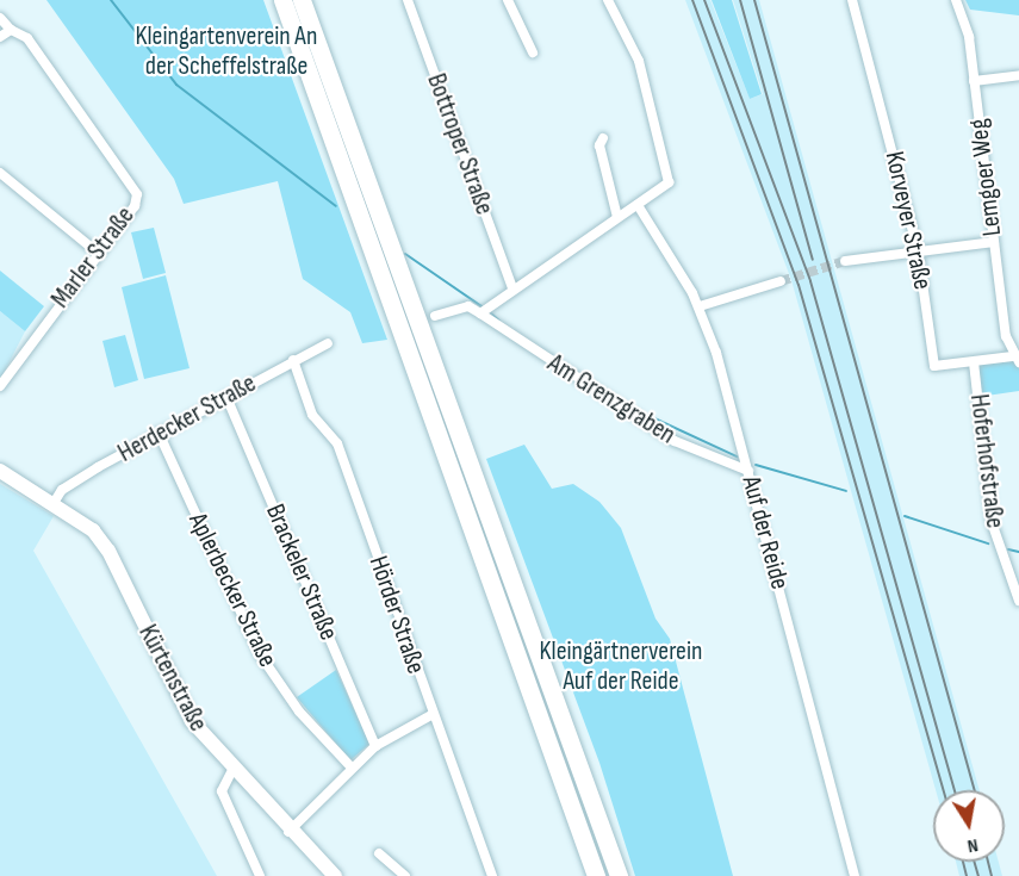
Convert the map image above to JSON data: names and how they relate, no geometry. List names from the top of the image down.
{
  "streets": {
    "main road": ["Kürtenstraße"],
    "street": [
      "Bottroper Straße",
      "Lemgoer Weg",
      "Korveyer Straße",
      "Marler Straße",
      "Am Grenzgraben",
      "Herdecker Straße",
      "Hoferhofstraße",
      "Auf der Reide",
      "Brackeler Straße",
      "Aplerbecker Straße",
      "Hörder Straße"
    ]
  },
  "crossings": [
    ["Lemgoer Weg", "Korveyer Straße"],
    ["Korveyer Straße", "Hoferhofstraße"],
    ["Am Grenzgraben", "Auf der Reide"],
    ["Herdecker Straße", "Brackeler Straße"],
    ["Herdecker Straße", "Aplerbecker Straße"],
    ["Herdecker Straße", "Hörder Straße"],
    ["Herdecker Straße", "Kürtenstraße"]
  ],
  "parks": ["Kleingartenverein An der Scheffelstraße", "Kleingärtnerverein Auf der Reide"],
  "north": "bottom"
}
